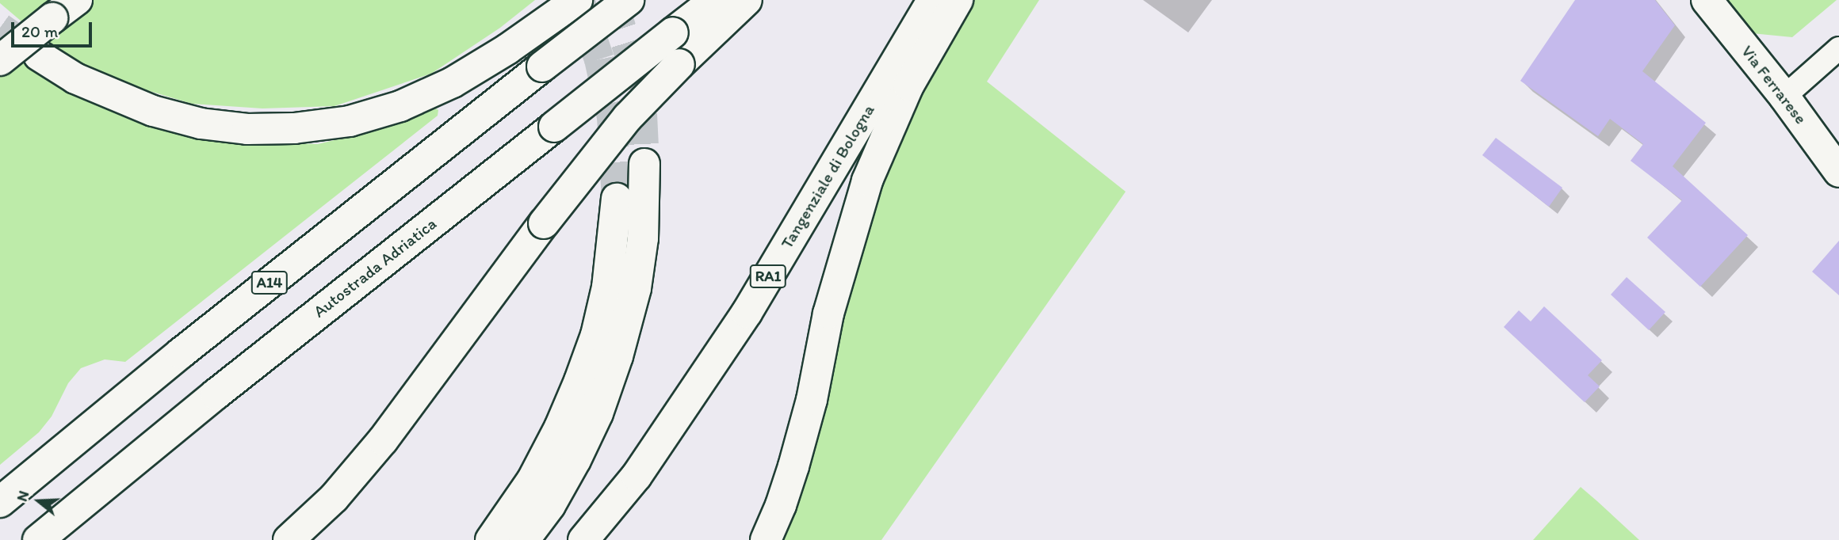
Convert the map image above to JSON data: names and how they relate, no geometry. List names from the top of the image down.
{
  "streets": {
    "main road": [
      "Via Ferrarese",
      "Tangenziale di Bologna",
      "Autostrada Adriatica",
      "RA1",
      "A14"
    ]
  },
  "scale_bar": "20 m",
  "north": "left"
}
